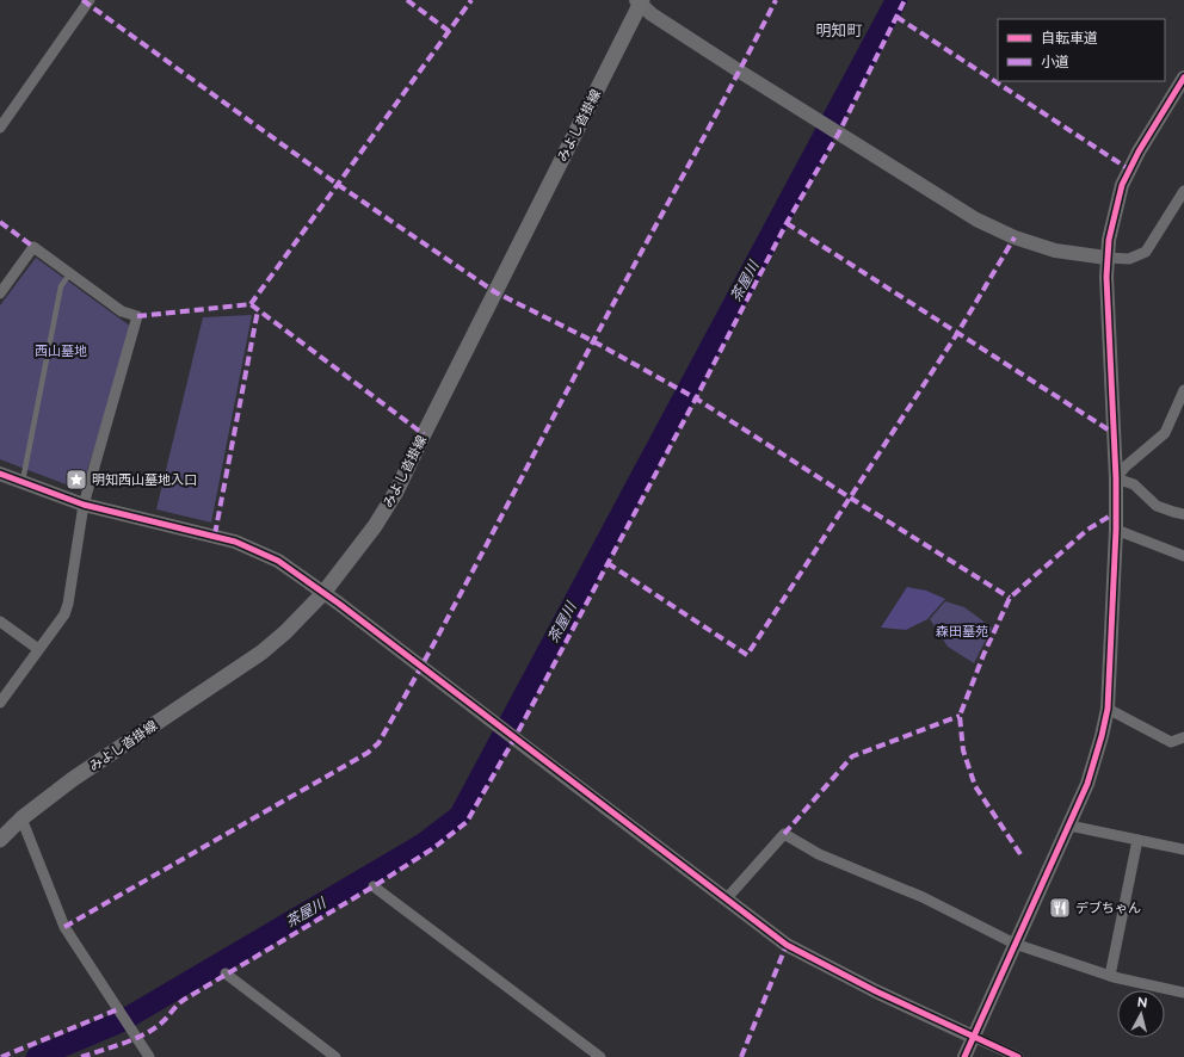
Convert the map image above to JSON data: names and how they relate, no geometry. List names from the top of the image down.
{
  "streets": {
    "main road": ["みよし沓掛線"]
  },
  "districts": ["明知町"],
  "water": ["茶屋川"],
  "parks": ["西山墓地", "森田墓苑"],
  "places": {
    "place": ["明知西山墓地入口"],
    "restaurant": ["デブちゃん"]
  },
  "legend": ["自転車道", "小道"],
  "north": "top"
}
